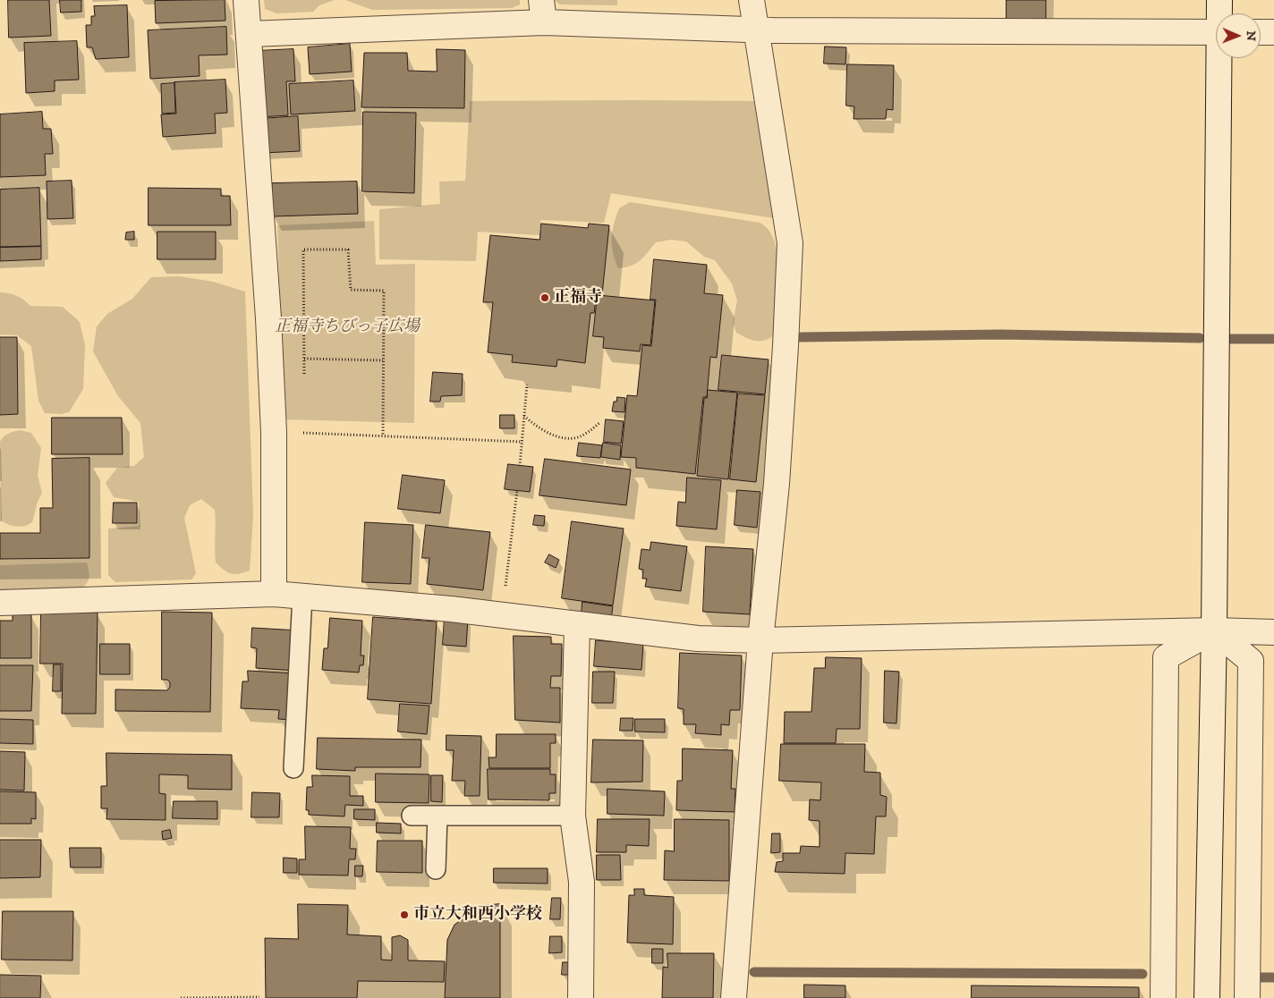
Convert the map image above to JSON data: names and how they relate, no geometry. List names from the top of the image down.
{
  "parks": ["正福寺ちびっ子広場"],
  "places": ["正福寺", "市立大和西小学校"],
  "north": "right"
}
